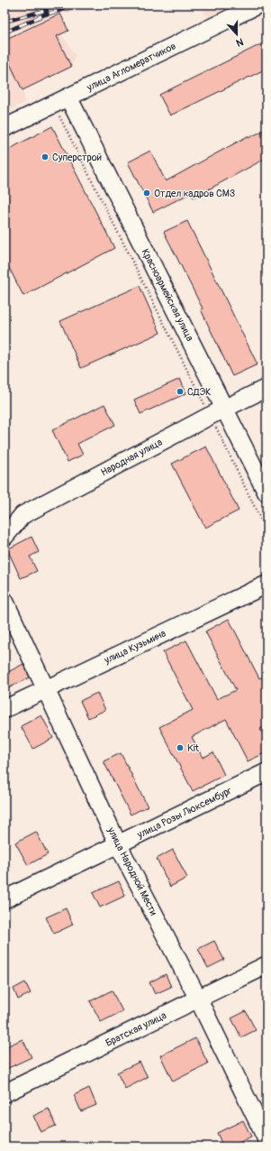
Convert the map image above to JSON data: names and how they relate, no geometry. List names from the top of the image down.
{
  "streets": {
    "street": [
      "улица Агломератчиков",
      "Красноармейская улица",
      "Народная улица",
      "улица Кузьмина",
      "улица Розы Люксембург",
      "улица Народной Мести",
      "Братская улица"
    ]
  },
  "crossings": [
    ["улица Агломератчиков", "Красноармейская улица"],
    ["Красноармейская улица", "Народная улица"],
    ["улица Кузьмина", "улица Народной Мести"],
    ["улица Розы Люксембург", "улица Народной Мести"],
    ["улица Народной Мести", "Братская улица"]
  ],
  "places": [
    "Суперстрой",
    "Отдел кадров СМЗ",
    "СДЭК",
    "Kit"
  ],
  "north": "bottom"
}
